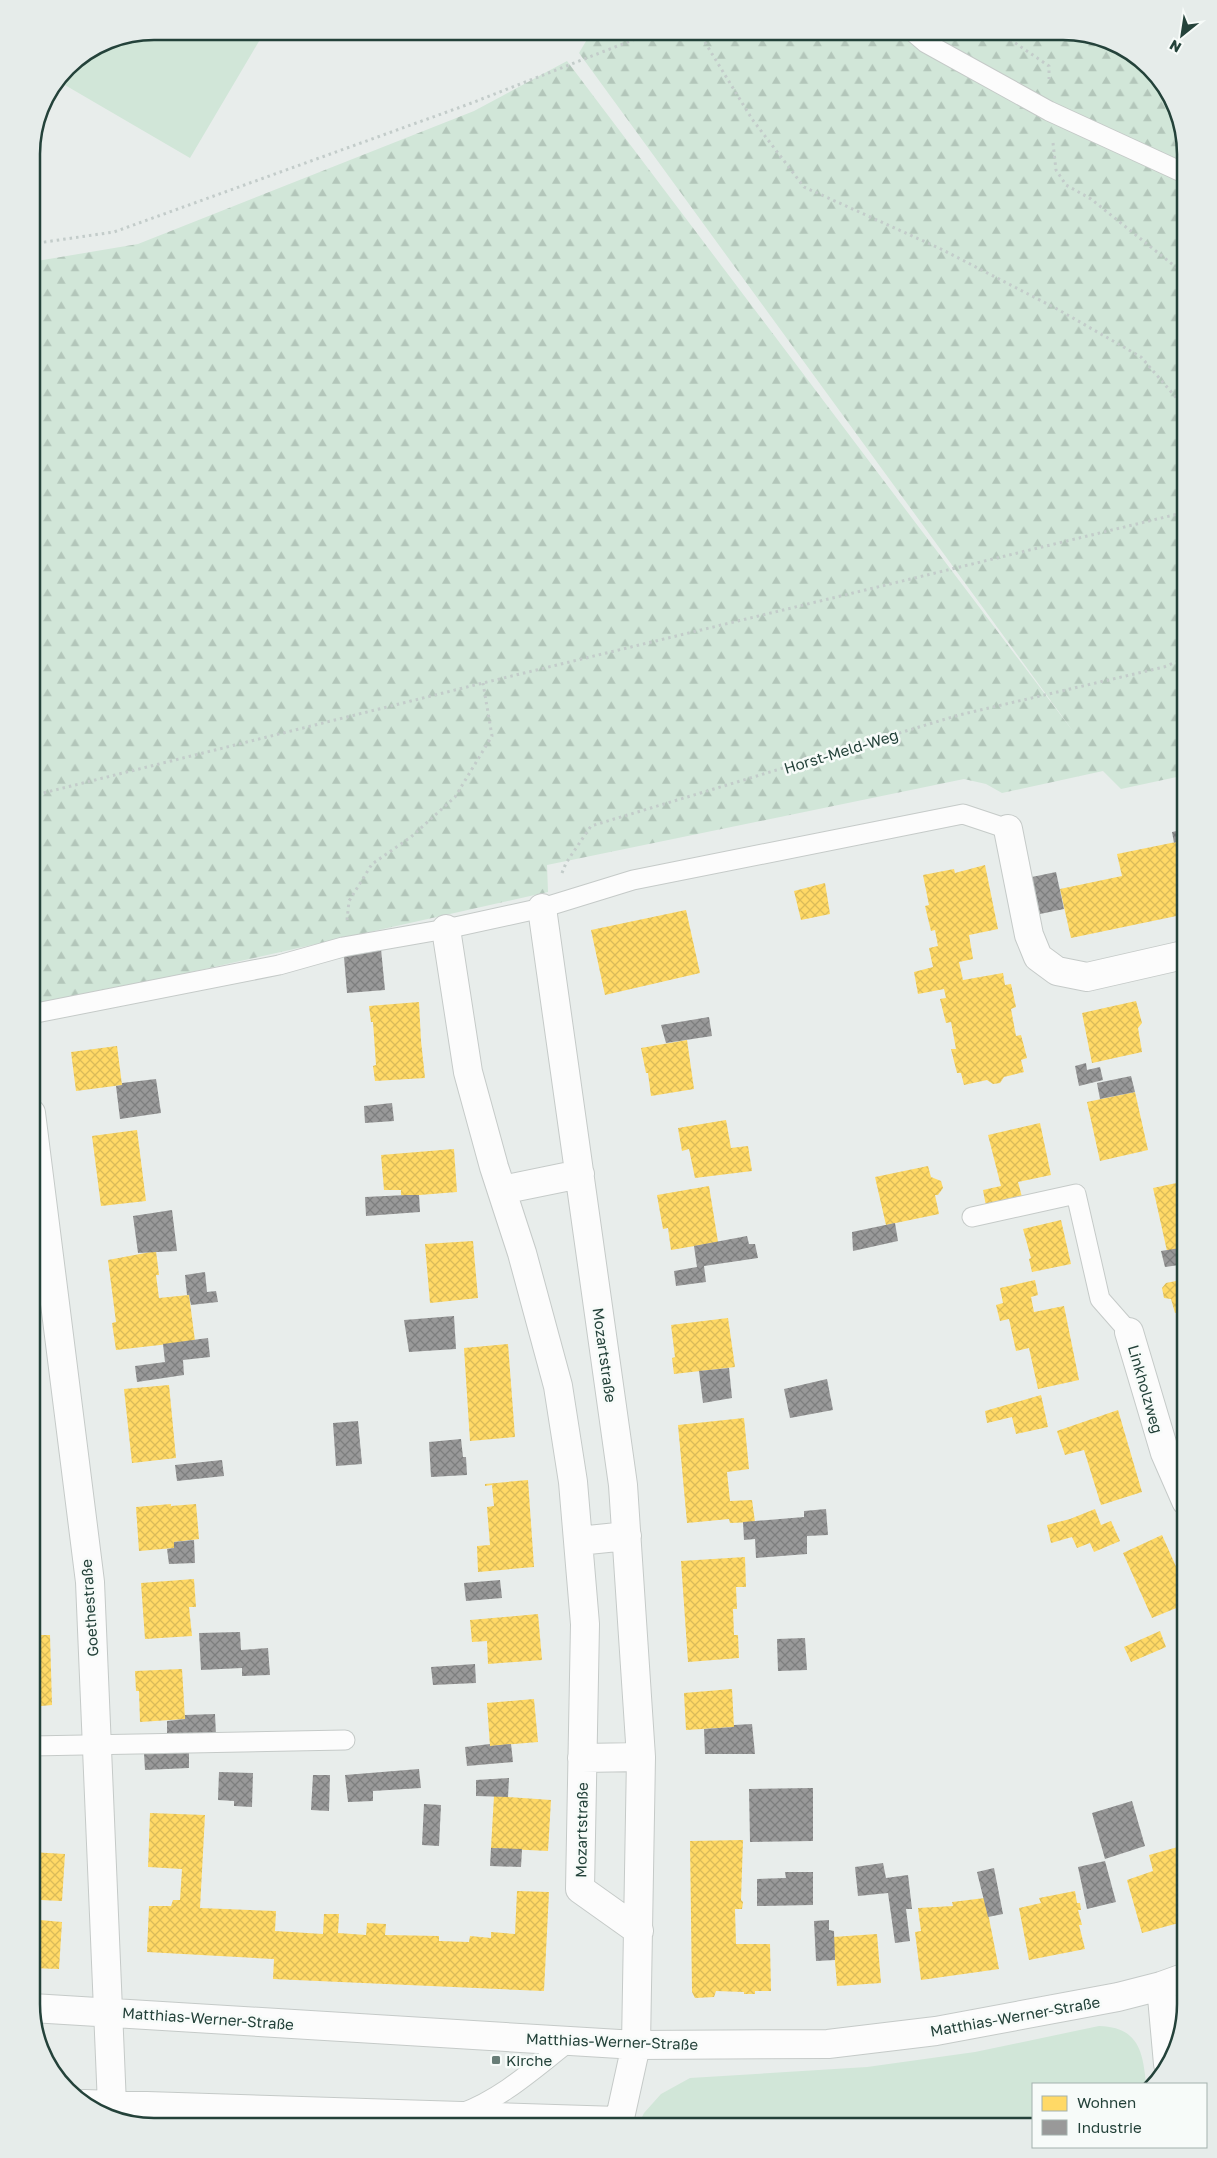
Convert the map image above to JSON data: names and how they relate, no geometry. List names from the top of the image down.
{
  "streets": {
    "street": [
      "Mozartstraße",
      "Linkholzweg",
      "Goethestraße",
      "Matthias-Werner-Straße"
    ],
    "path": ["Horst-Meld-Weg"]
  },
  "crossings": [
    ["Horst-Meld-Weg", "Mozartstraße"],
    ["Mozartstraße", "Matthias-Werner-Straße"],
    ["Goethestraße", "Matthias-Werner-Straße"]
  ],
  "places": {
    "transit": ["Kirche"]
  },
  "legend": ["Wohnen", "Industrie"],
  "north": "bottom left"
}
